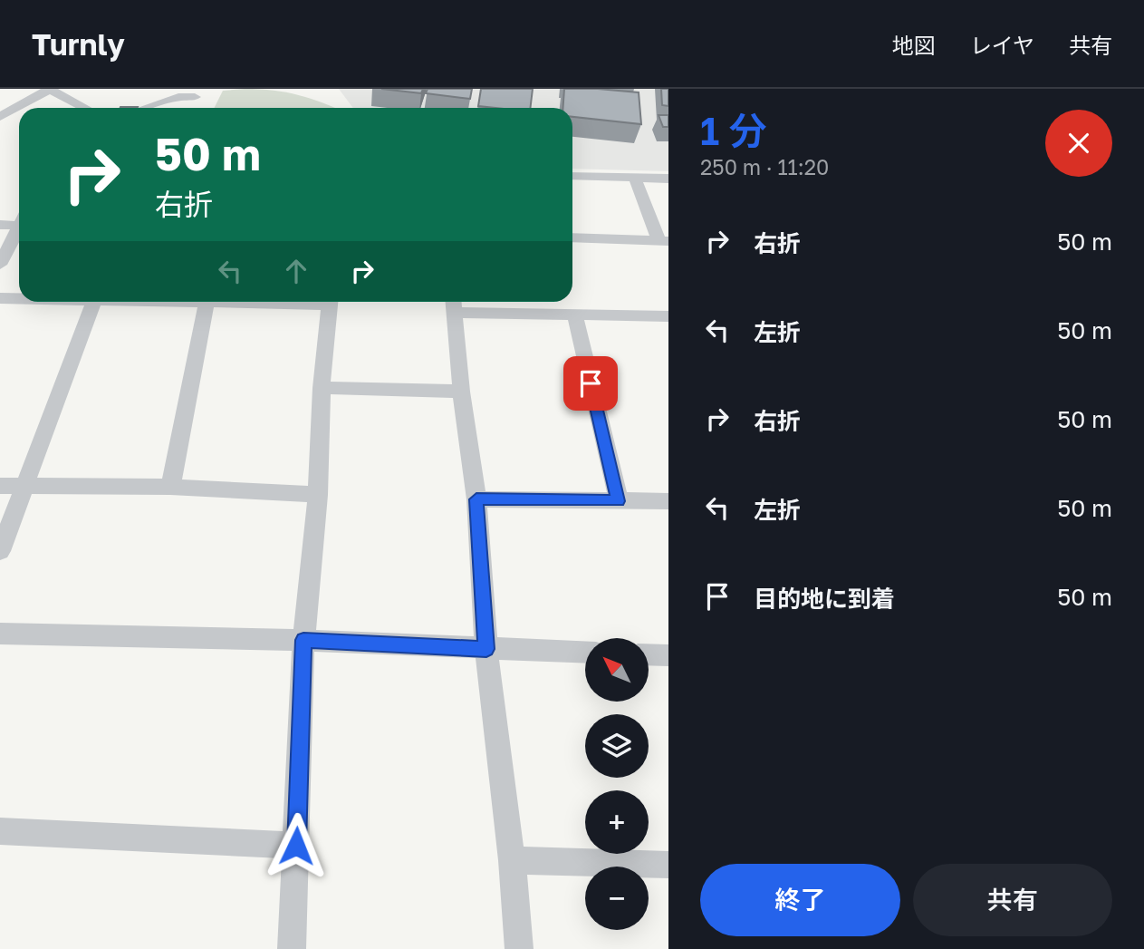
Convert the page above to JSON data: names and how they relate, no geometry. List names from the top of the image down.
{
  "north": "top left",
  "page": {
    "header": "Turnly",
    "nav": ["地図", "レイヤ", "共有"],
    "heading": ["1 分", "250 m · 11:20"],
    "turn": ["50 m", "右折"],
    "list": [
      {
        "name": "右折",
        "value": "50 m"
      },
      {
        "name": "左折",
        "value": "50 m"
      },
      {
        "name": "右折",
        "value": "50 m"
      },
      {
        "name": "左折",
        "value": "50 m"
      },
      {
        "name": "目的地に到着",
        "value": "50 m"
      }
    ],
    "map_buttons": ["+", "−"],
    "buttons": ["終了", "共有"]
  }
}
